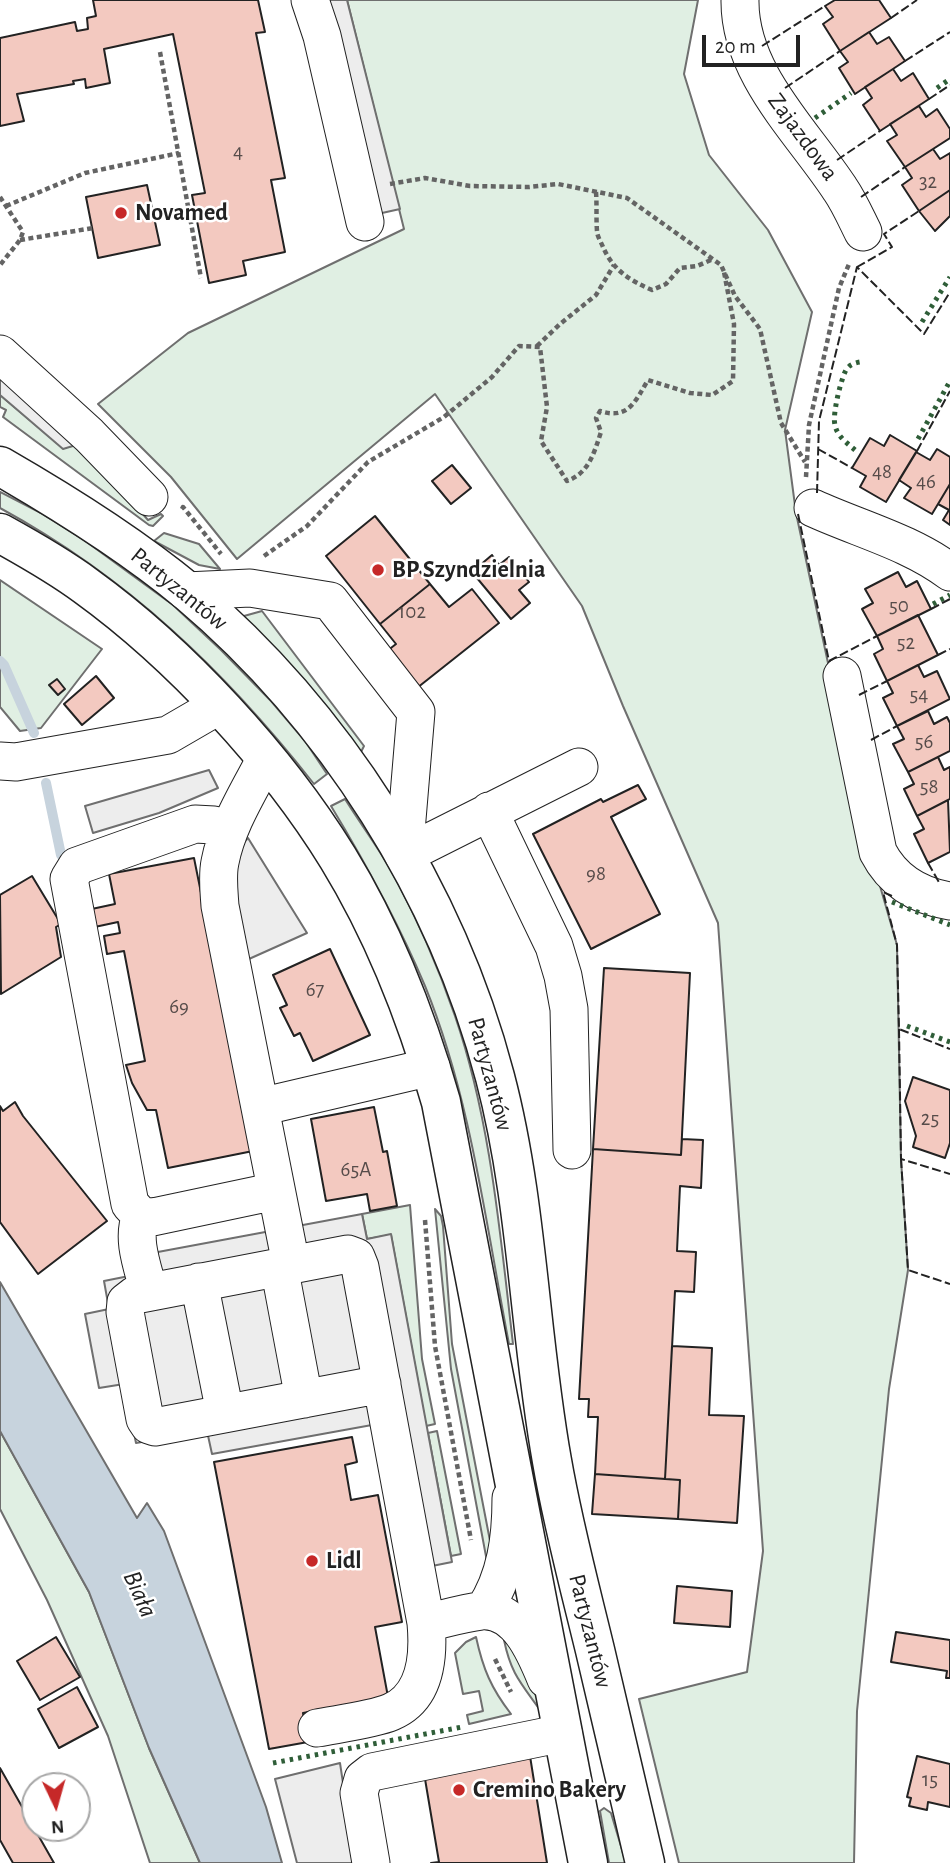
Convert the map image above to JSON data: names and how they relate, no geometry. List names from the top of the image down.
{
  "streets": {
    "main road": ["Partyzantów"],
    "street": ["Zajazdowa"]
  },
  "water": ["Biała"],
  "places": [
    "Novamed",
    "BP Szyndzielnia",
    "Lidl",
    "Cremino Bakery"
  ],
  "house_numbers": [
    "4",
    "32",
    "48",
    "46",
    "50",
    "102",
    "52",
    "54",
    "56",
    "58",
    "98",
    "67",
    "69",
    "25",
    "65A",
    "15"
  ],
  "scale_bar": "20 m",
  "north": "bottom"
}
